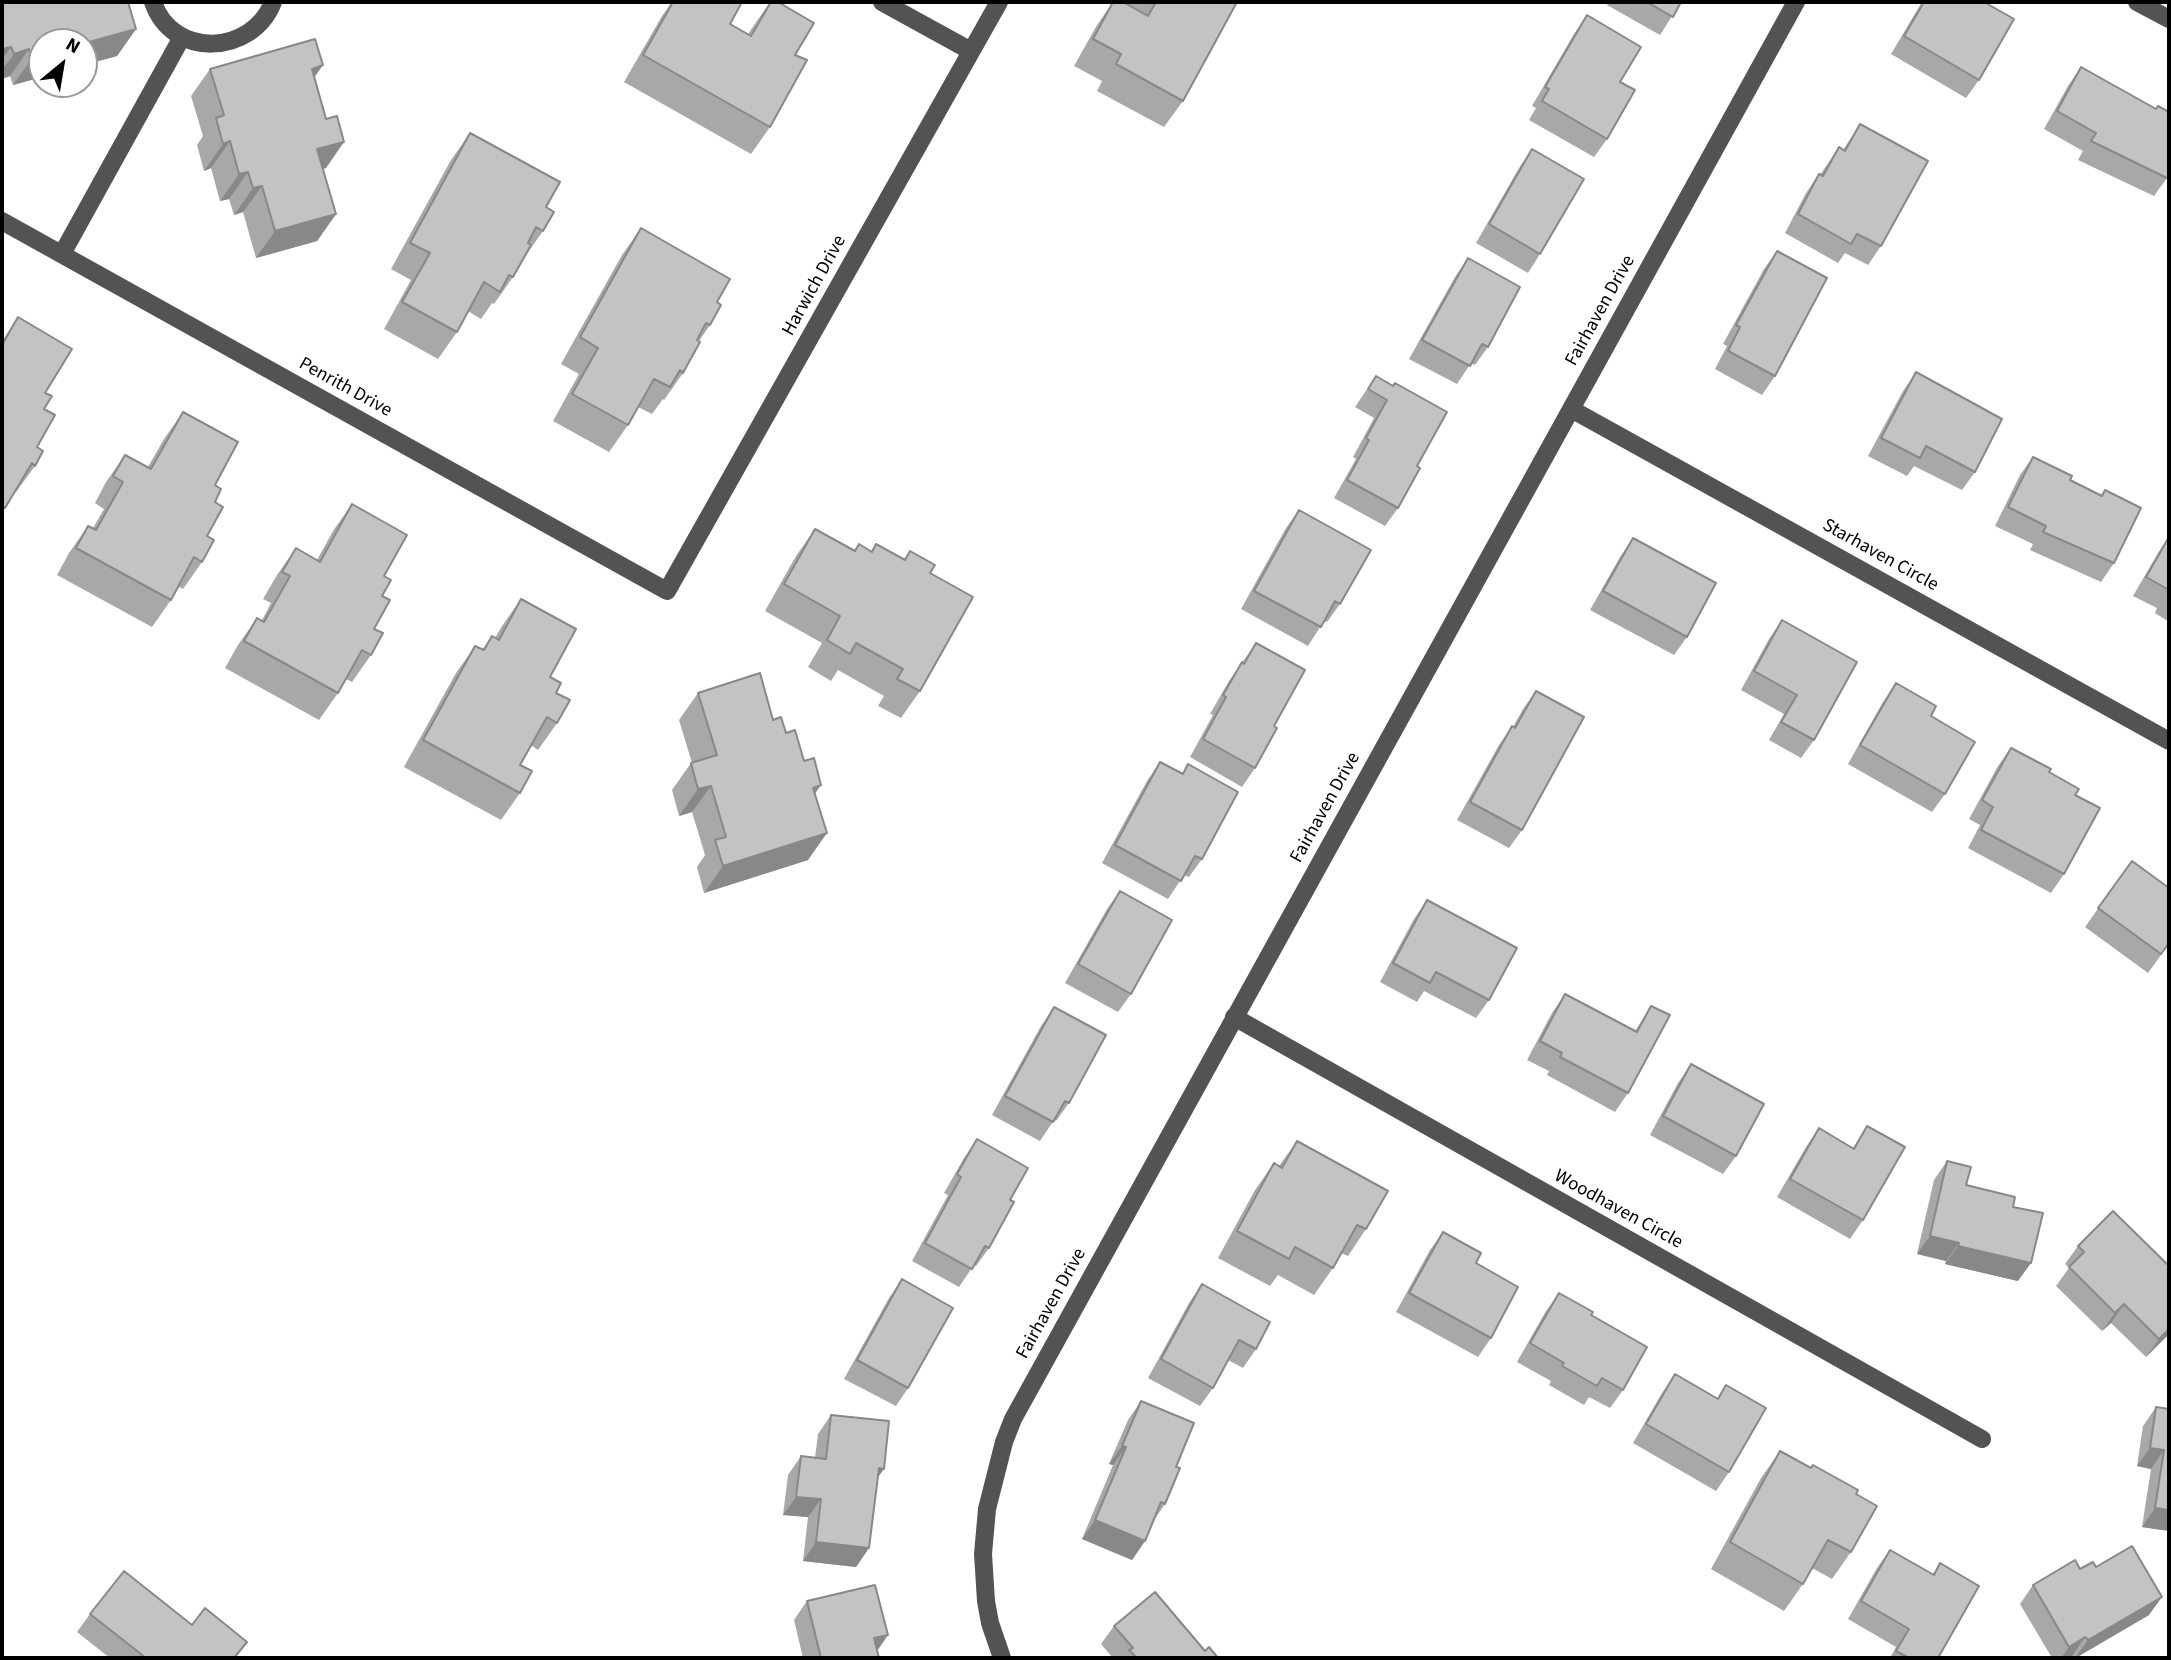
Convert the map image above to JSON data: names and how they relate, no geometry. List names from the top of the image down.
{
  "streets": {
    "street": [
      "Harwich Drive",
      "Fairhaven Drive",
      "Penrith Drive",
      "Starhaven Circle",
      "Woodhaven Circle"
    ]
  },
  "crossings": [
    ["Harwich Drive", "Penrith Drive"],
    ["Fairhaven Drive", "Starhaven Circle"],
    ["Fairhaven Drive", "Woodhaven Circle"]
  ],
  "north": "top right"
}
